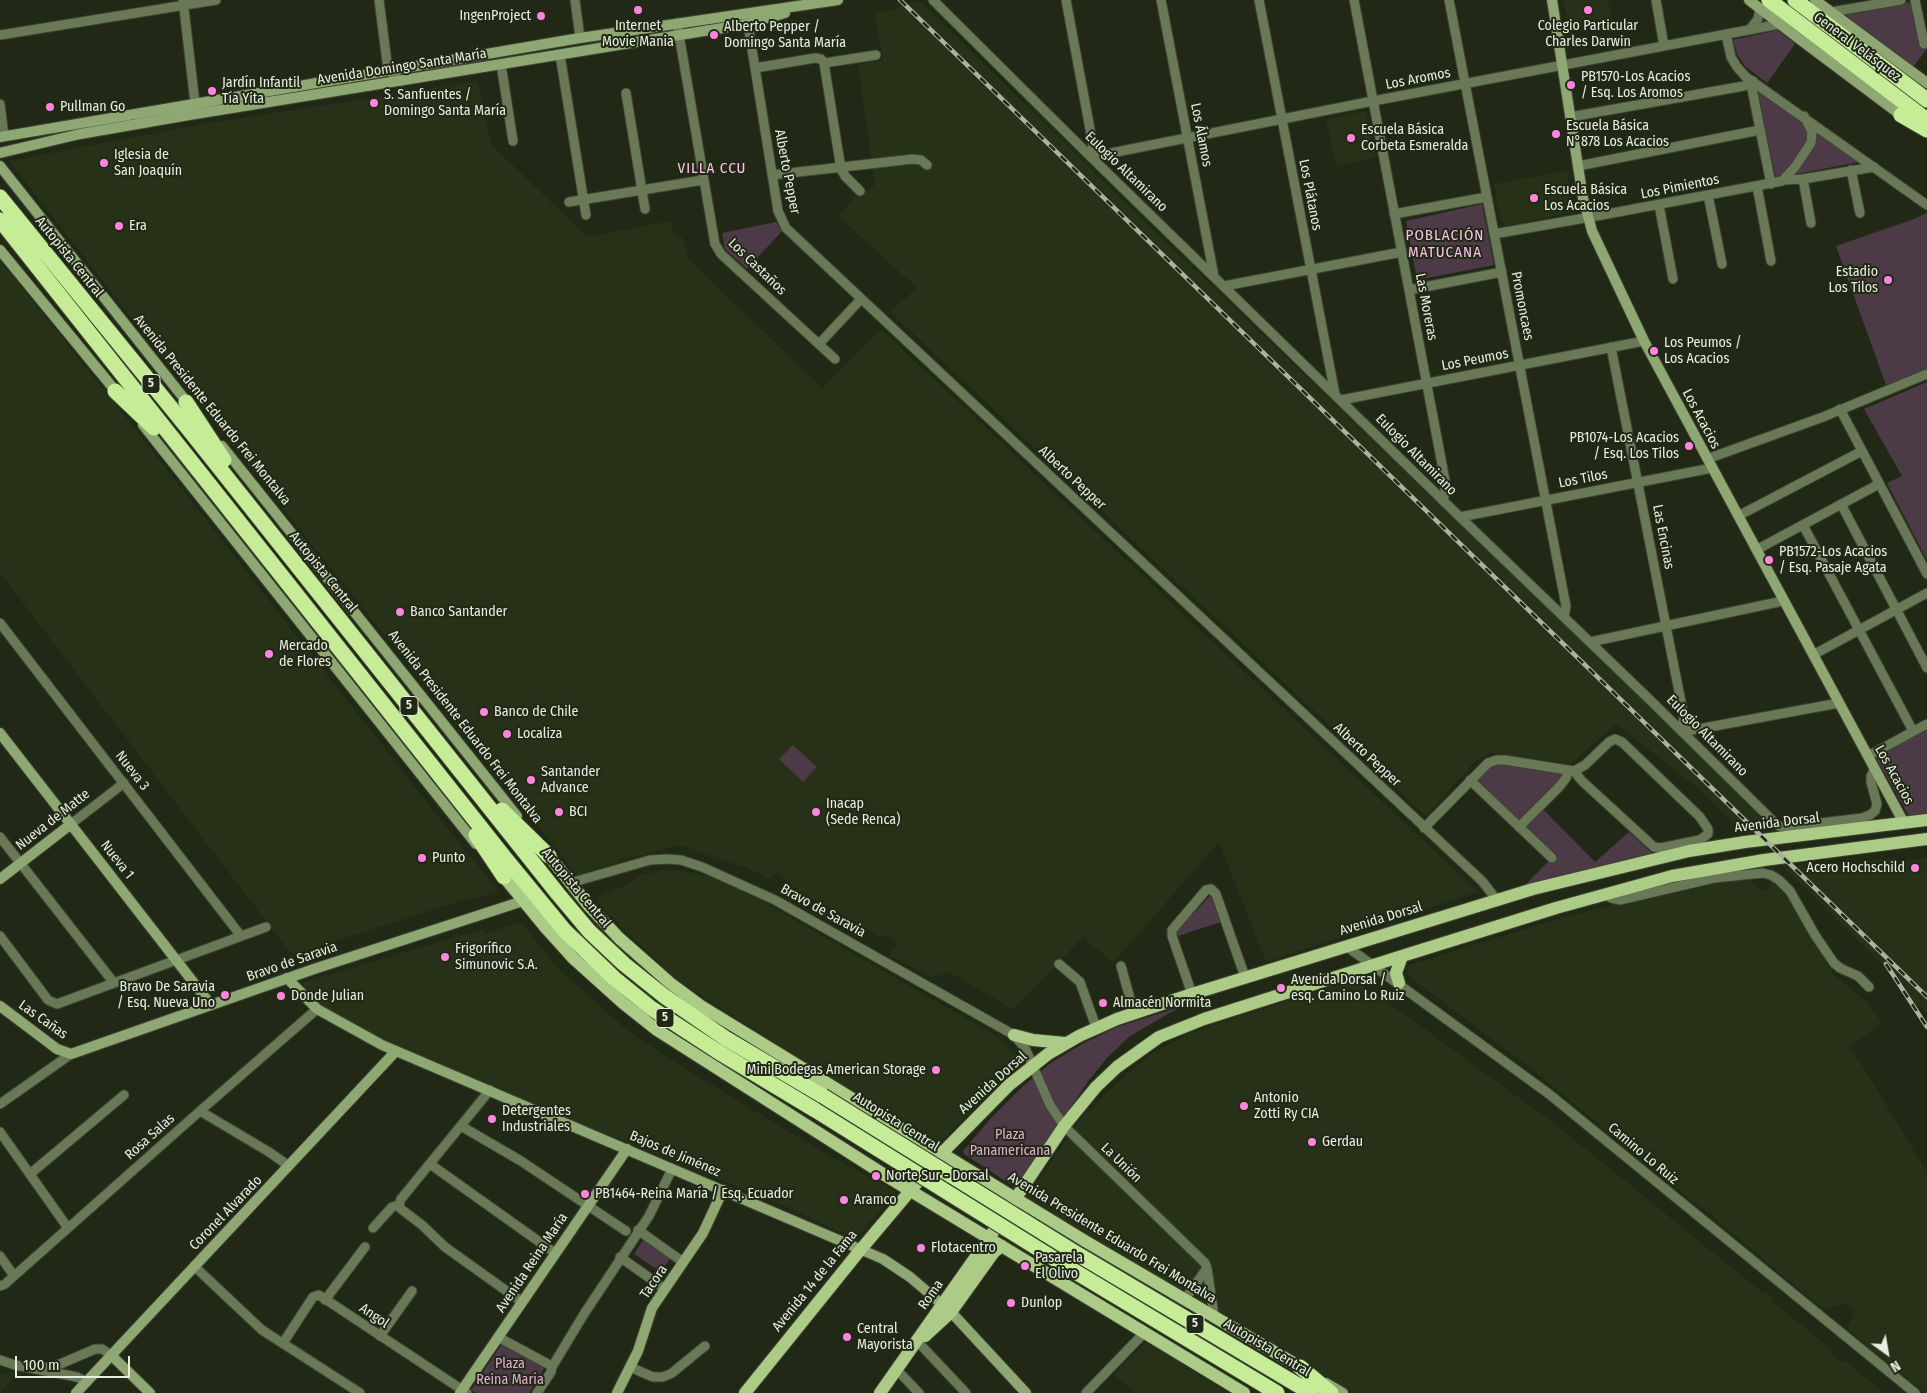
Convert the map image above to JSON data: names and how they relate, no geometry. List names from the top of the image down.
{
  "streets": {
    "highway": ["General Velásquez", "Autopista Central", "5"],
    "main road": [
      "Avenida Presidente Eduardo Frei Montalva",
      "Avenida Dorsal",
      "Avenida 14 de la Fama",
      "Roma"
    ],
    "street": [
      "Avenida Domingo Santa María",
      "Los Aromos",
      "Los Álamos",
      "Alberto Pepper",
      "Eulogio Altamirano",
      "Los Pimientos",
      "Los Plátanos",
      "Los Castaños",
      "Promoncaes",
      "Las Moreras",
      "Los Peumos",
      "Los Acacios",
      "Los Tilos",
      "Las Encinas",
      "Nueva 3",
      "Nueva de Matte",
      "Nueva 1",
      "Bravo de Saravia",
      "Las Cañas",
      "Rosa Salas",
      "Bajos de Jiménez",
      "Camino Lo Ruiz",
      "La Unión",
      "Coronel Alvarado",
      "Avenida Reina María",
      "Tacora",
      "Angol"
    ]
  },
  "crossings": [
    ["Avenida Domingo Santa María", "Alberto Pepper"],
    ["Avenida Domingo Santa María", "Los Castaños"],
    ["Los Aromos", "Los Álamos"],
    ["Los Aromos", "Eulogio Altamirano"],
    ["Los Aromos", "Los Plátanos"],
    ["Los Aromos", "Promoncaes"],
    ["Los Aromos", "Las Moreras"],
    ["Los Aromos", "Los Acacios"],
    ["Los Álamos", "Eulogio Altamirano"],
    ["Alberto Pepper", "Avenida Dorsal"],
    ["Eulogio Altamirano", "Los Plátanos"],
    ["Eulogio Altamirano", "Promoncaes"],
    ["Eulogio Altamirano", "Las Moreras"],
    ["Eulogio Altamirano", "Los Peumos"],
    ["Eulogio Altamirano", "Los Acacios"],
    ["Eulogio Altamirano", "Los Tilos"],
    ["Eulogio Altamirano", "Las Encinas"],
    ["Los Pimientos", "Promoncaes"],
    ["Los Pimientos", "Los Acacios"],
    ["Los Plátanos", "Los Peumos"],
    ["Promoncaes", "Los Peumos"],
    ["Promoncaes", "Los Tilos"],
    ["Las Moreras", "Los Peumos"],
    ["Los Peumos", "Los Acacios"],
    ["Los Peumos", "Las Encinas"],
    ["Avenida Presidente Eduardo Frei Montalva", "Avenida Dorsal"],
    ["Avenida Presidente Eduardo Frei Montalva", "Bravo de Saravia"],
    ["Los Acacios", "Los Tilos"],
    ["Los Acacios", "Avenida Dorsal"],
    ["Los Tilos", "Las Encinas"],
    ["Nueva 3", "Nueva de Matte"],
    ["Nueva de Matte", "Nueva 1"],
    ["Avenida Dorsal", "Bravo de Saravia"],
    ["Avenida Dorsal", "Camino Lo Ruiz"],
    ["Avenida Dorsal", "La Unión"],
    ["Avenida Dorsal", "Avenida 14 de la Fama"],
    ["Nueva 1", "Bravo de Saravia"],
    ["Bravo de Saravia", "Las Cañas"],
    ["Bravo de Saravia", "Bajos de Jiménez"],
    ["Bravo de Saravia", "La Unión"],
    ["Rosa Salas", "Bajos de Jiménez"],
    ["Bajos de Jiménez", "Coronel Alvarado"],
    ["Bajos de Jiménez", "Avenida Reina María"],
    ["Bajos de Jiménez", "Avenida 14 de la Fama"],
    ["Bajos de Jiménez", "Tacora"],
    ["Bajos de Jiménez", "Roma"],
    ["Avenida Reina María", "Angol"]
  ],
  "districts": ["VILLA CCU", "POBLACIÓN MATUCANA"],
  "parks": ["Plaza Panamericana", "Plaza Reina María"],
  "places": [
    "Internet Movie Mania",
    "Colegio Particular Charles Darwin",
    "IngenProject",
    "Alberto Pepper / Domingo Santa María",
    "PB1570-Los Acacios / Esq. Los Aromos",
    "Jardín Infantil Tía Yita",
    "S. Sanfuentes / Domingo Santa María",
    "Pullman Go",
    "Escuela Básica N°878 Los Acacios",
    "Escuela Básica Corbeta Esmeralda",
    "Iglesia de San Joaquín",
    "Escuela Básica Los Acacios",
    "Era",
    "Estadio Los Tilos",
    "Los Peumos / Los Acacios",
    "PB1074-Los Acacios / Esq. Los Tilos",
    "PB1572-Los Acacios / Esq. Pasaje Agata",
    "Banco Santander",
    "Mercado de Flores",
    "Banco de Chile",
    "Localiza",
    "Santander Advance",
    "BCI",
    "Inacap (Sede Renca)",
    "Punto",
    "Acero Hochschild",
    "Frigorífico Simunovic S.A.",
    "Avenida Dorsal / esq. Camino Lo Ruiz",
    "Bravo De Saravia / Esq. Nueva Uno",
    "Donde Julian",
    "Almacén Normita",
    "Mini Bodegas American Storage",
    "Antonio Zotti Ry CIA",
    "Detergentes Industriales",
    "Gerdau",
    "Norte Sur - Dorsal",
    "PB1464-Reina María / Esq. Ecuador",
    "Aramco",
    "Flotacentro",
    "Pasarela El Olivo",
    "Dunlop",
    "Central Mayorista"
  ],
  "scale_bar": "100 m",
  "north": "bottom right"
}
